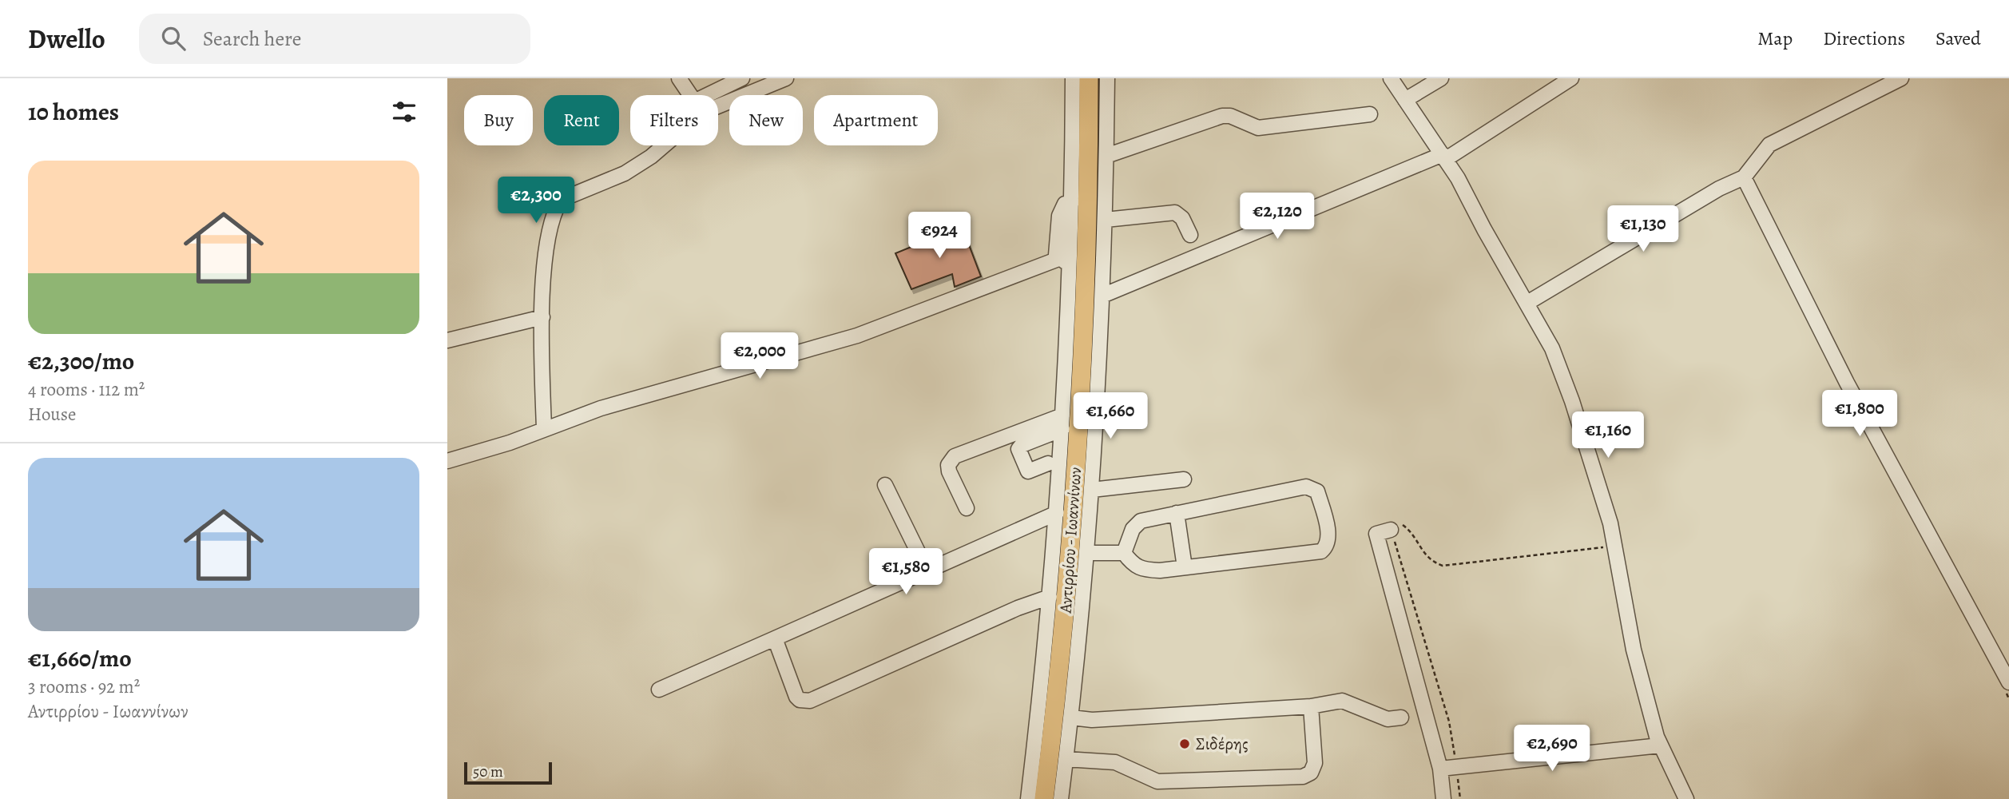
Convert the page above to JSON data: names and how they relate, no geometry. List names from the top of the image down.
{
  "streets": {
    "main road": ["Αντιρρίου - Ιωαννίνων"]
  },
  "places": ["Σιδέρης"],
  "scale_bar": "50 m",
  "page": {
    "header": "Dwello",
    "search": "Search here",
    "nav": ["Map", "Directions", "Saved"],
    "heading": "10 homes",
    "chip": [
      "Buy",
      "Rent",
      "Filters",
      "New",
      "Apartment"
    ],
    "list": [
      {
        "name": "€2,300/mo",
        "note": "4 rooms · 112 m² · House"
      },
      {
        "name": "€1,660/mo",
        "note": "3 rooms · 92 m² · Αντιρρίου - Ιωαννίνων"
      }
    ],
    "price": [
      "€2,300",
      "€2,120",
      "€1,130",
      "€924",
      "€2,000",
      "€1,800",
      "€1,660",
      "€1,160",
      "€1,580",
      "€2,690"
    ],
    "scale": "50 m"
  }
}
